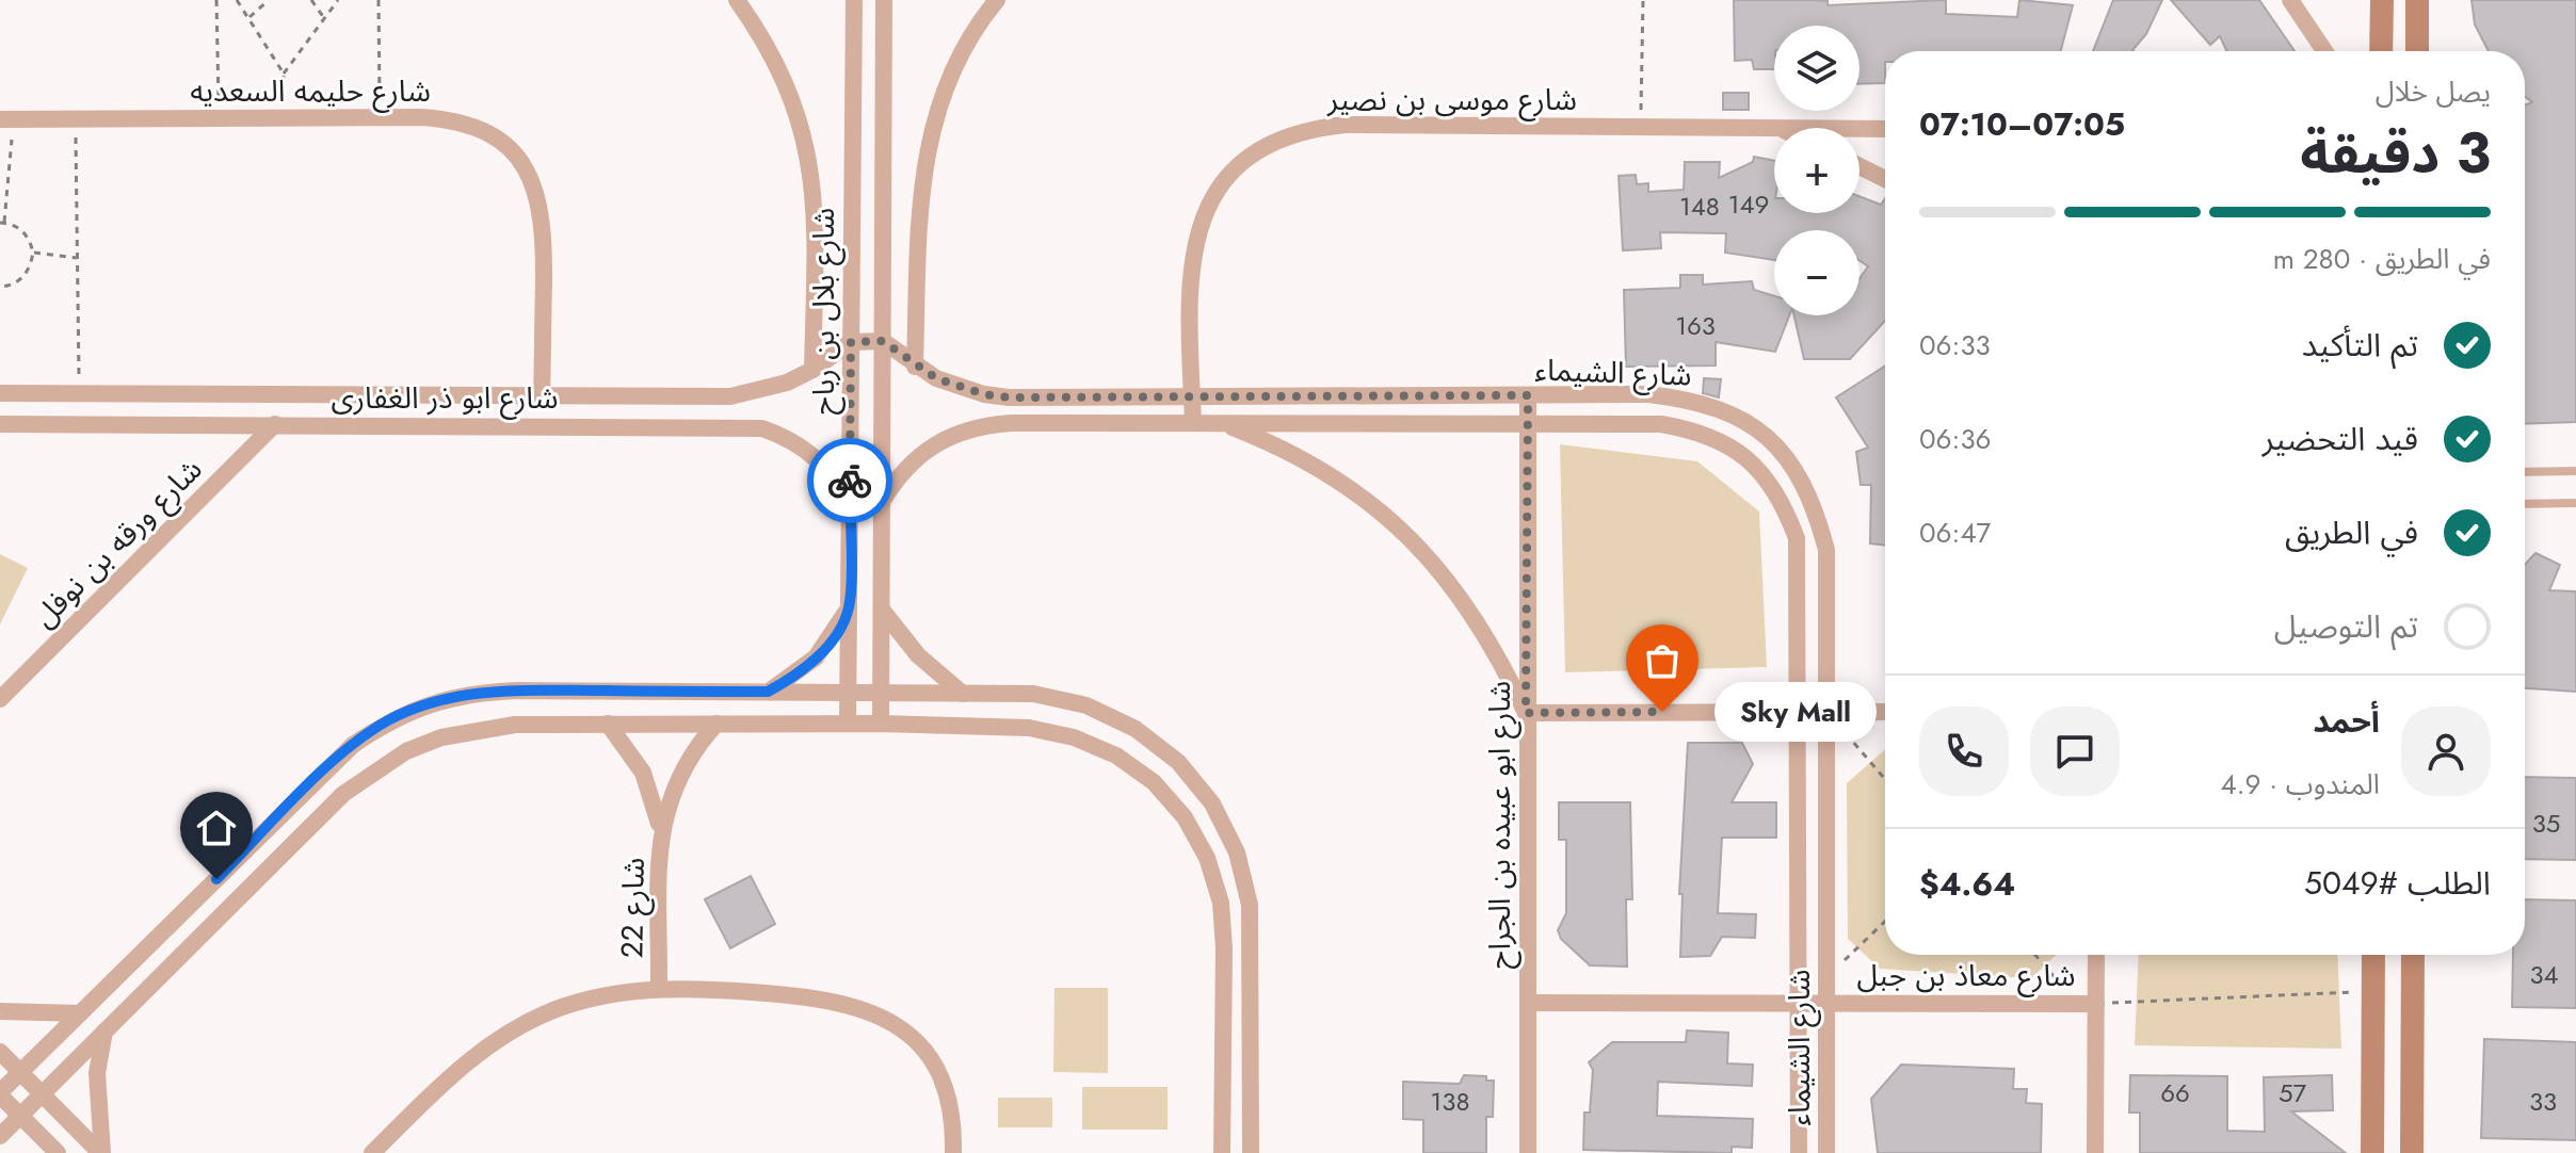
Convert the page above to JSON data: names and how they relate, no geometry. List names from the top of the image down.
{
  "streets": {
    "street": [
      "شارع حليمه السعديه",
      "شارع موسى بن نصير",
      "شارع بلال بن رباح",
      "شارع الشيماء",
      "شارع ابو ذر الغفارى",
      "شارع ورقه بن نوفل",
      "شارع ابو عبيده بن الجراح",
      "شارع 22",
      "شارع معاذ بن جبل"
    ]
  },
  "crossings": [
    ["شارع حليمه السعديه", "شارع ابو ذر الغفارى"],
    ["شارع موسى بن نصير", "شارع الشيماء"],
    ["شارع بلال بن رباح", "شارع الشيماء"],
    ["شارع بلال بن رباح", "شارع ابو ذر الغفارى"],
    ["شارع الشيماء", "شارع ابو عبيده بن الجراح"],
    ["شارع الشيماء", "شارع معاذ بن جبل"],
    ["شارع ابو ذر الغفارى", "شارع ورقه بن نوفل"],
    ["شارع ابو عبيده بن الجراح", "شارع معاذ بن جبل"]
  ],
  "places": ["Sky Mall"],
  "house_numbers": [
    "149",
    "148",
    "163",
    "35",
    "34",
    "66",
    "57",
    "138",
    "33"
  ],
  "page": {
    "map_buttons": ["+", "−"],
    "heading": ["3 دقيقة", "يصل خلال", "07:05–07:10"],
    "panel": [
      "أحمد",
      "المندوب · 4.9",
      "الطلب #5049",
      "$4.64"
    ],
    "bar": "في الطريق · 280 m",
    "list": [
      ["تم التأكيد", "06:33"],
      ["قيد التحضير", "06:36"],
      ["في الطريق", "06:47"],
      "تم التوصيل"
    ],
    "bubble": "Sky Mall"
  }
}
